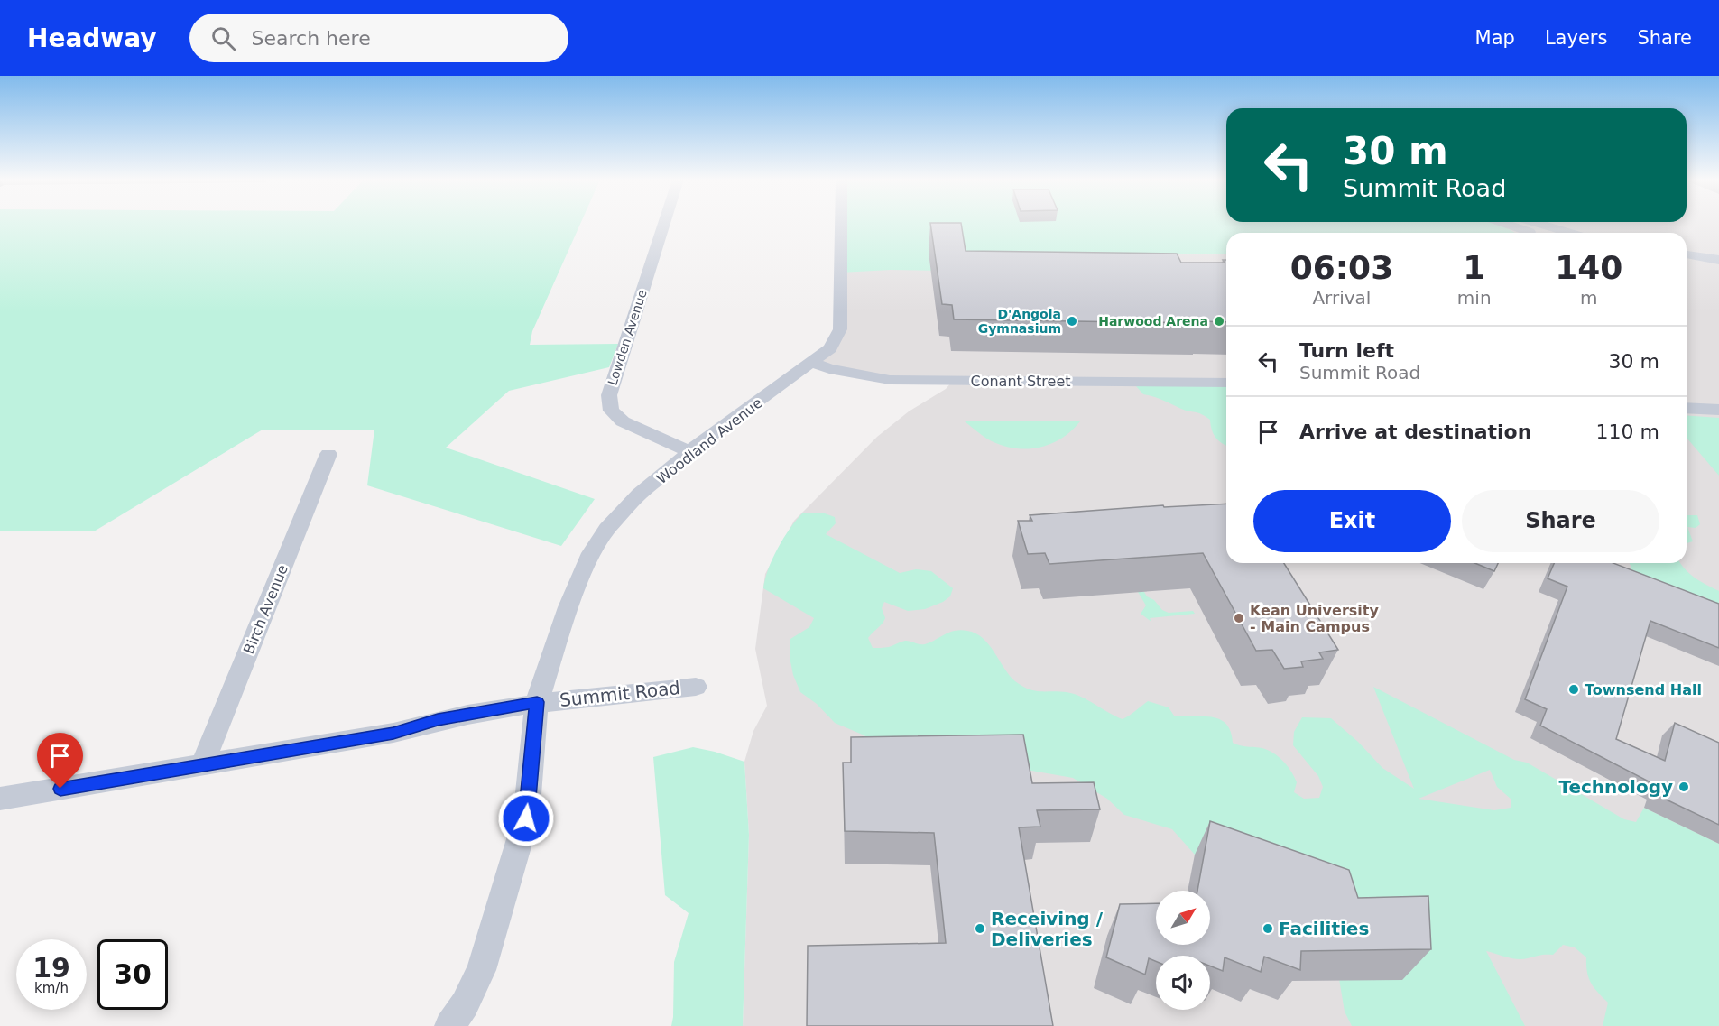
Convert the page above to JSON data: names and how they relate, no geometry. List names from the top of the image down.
{
  "streets": {
    "street": [
      "Lowden Avenue",
      "Conant Street",
      "Woodland Avenue",
      "Birch Avenue",
      "Summit Road"
    ]
  },
  "crossings": [
    ["Lowden Avenue", "Woodland Avenue"],
    ["Conant Street", "Woodland Avenue"],
    ["Woodland Avenue", "Summit Road"],
    ["Birch Avenue", "Summit Road"]
  ],
  "places": [
    "D'Angola Gymnasium",
    "Harwood Arena",
    "Kean University - Main Campus",
    "Townsend Hall",
    "Technology",
    "Receiving / Deliveries",
    "Facilities"
  ],
  "north": "top right",
  "page": {
    "header": "Headway",
    "search": "Search here",
    "nav": ["Map", "Layers", "Share"],
    "turn": ["30 m", "Summit Road"],
    "eta": [
      "06:03",
      "Arrival",
      "1",
      "min",
      "140",
      "m"
    ],
    "list": [
      {
        "name": "Turn left",
        "note": "Summit Road",
        "value": "30 m"
      },
      {
        "name": "Arrive at destination",
        "value": "110 m"
      }
    ],
    "buttons": ["Exit", "Share"],
    "speed": "19 km/h",
    "limit": "30"
  }
}
